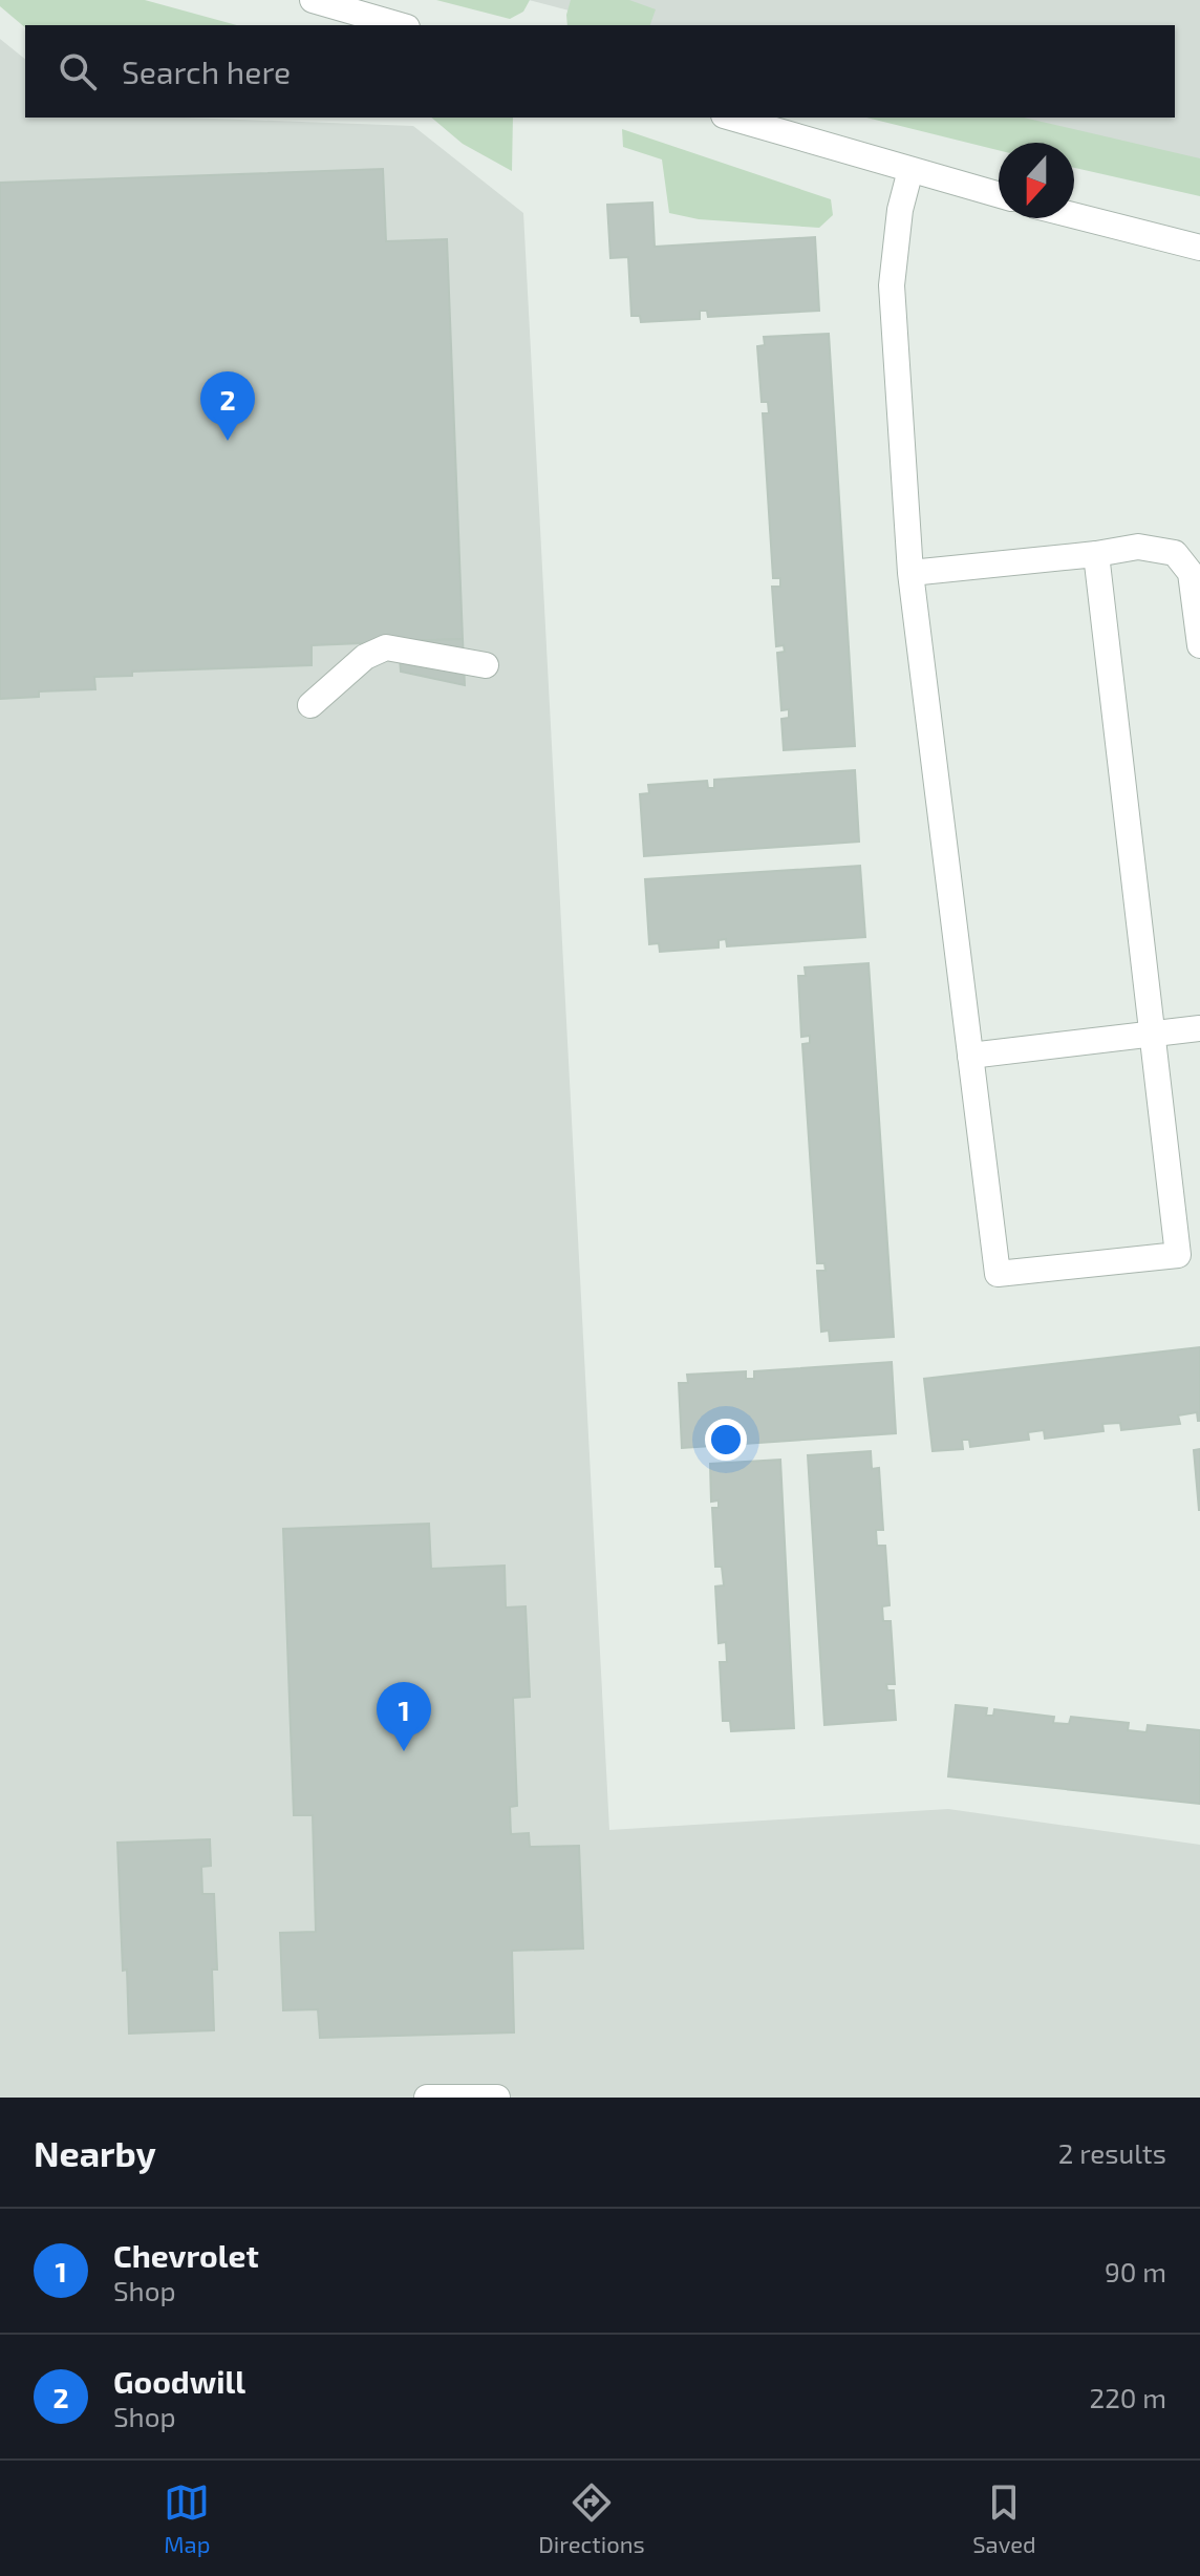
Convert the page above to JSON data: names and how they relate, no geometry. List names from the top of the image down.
{
  "north": "bottom",
  "page": {
    "search": "Search here",
    "pins": ["2", "1"],
    "heading": ["Nearby", "2 results"],
    "list": [
      {
        "mark": "1",
        "name": "Chevrolet",
        "note": "Shop",
        "value": "90 m"
      },
      {
        "mark": "2",
        "name": "Goodwill",
        "note": "Shop",
        "value": "220 m"
      }
    ],
    "nav": ["Map", "Directions", "Saved"]
  }
}
